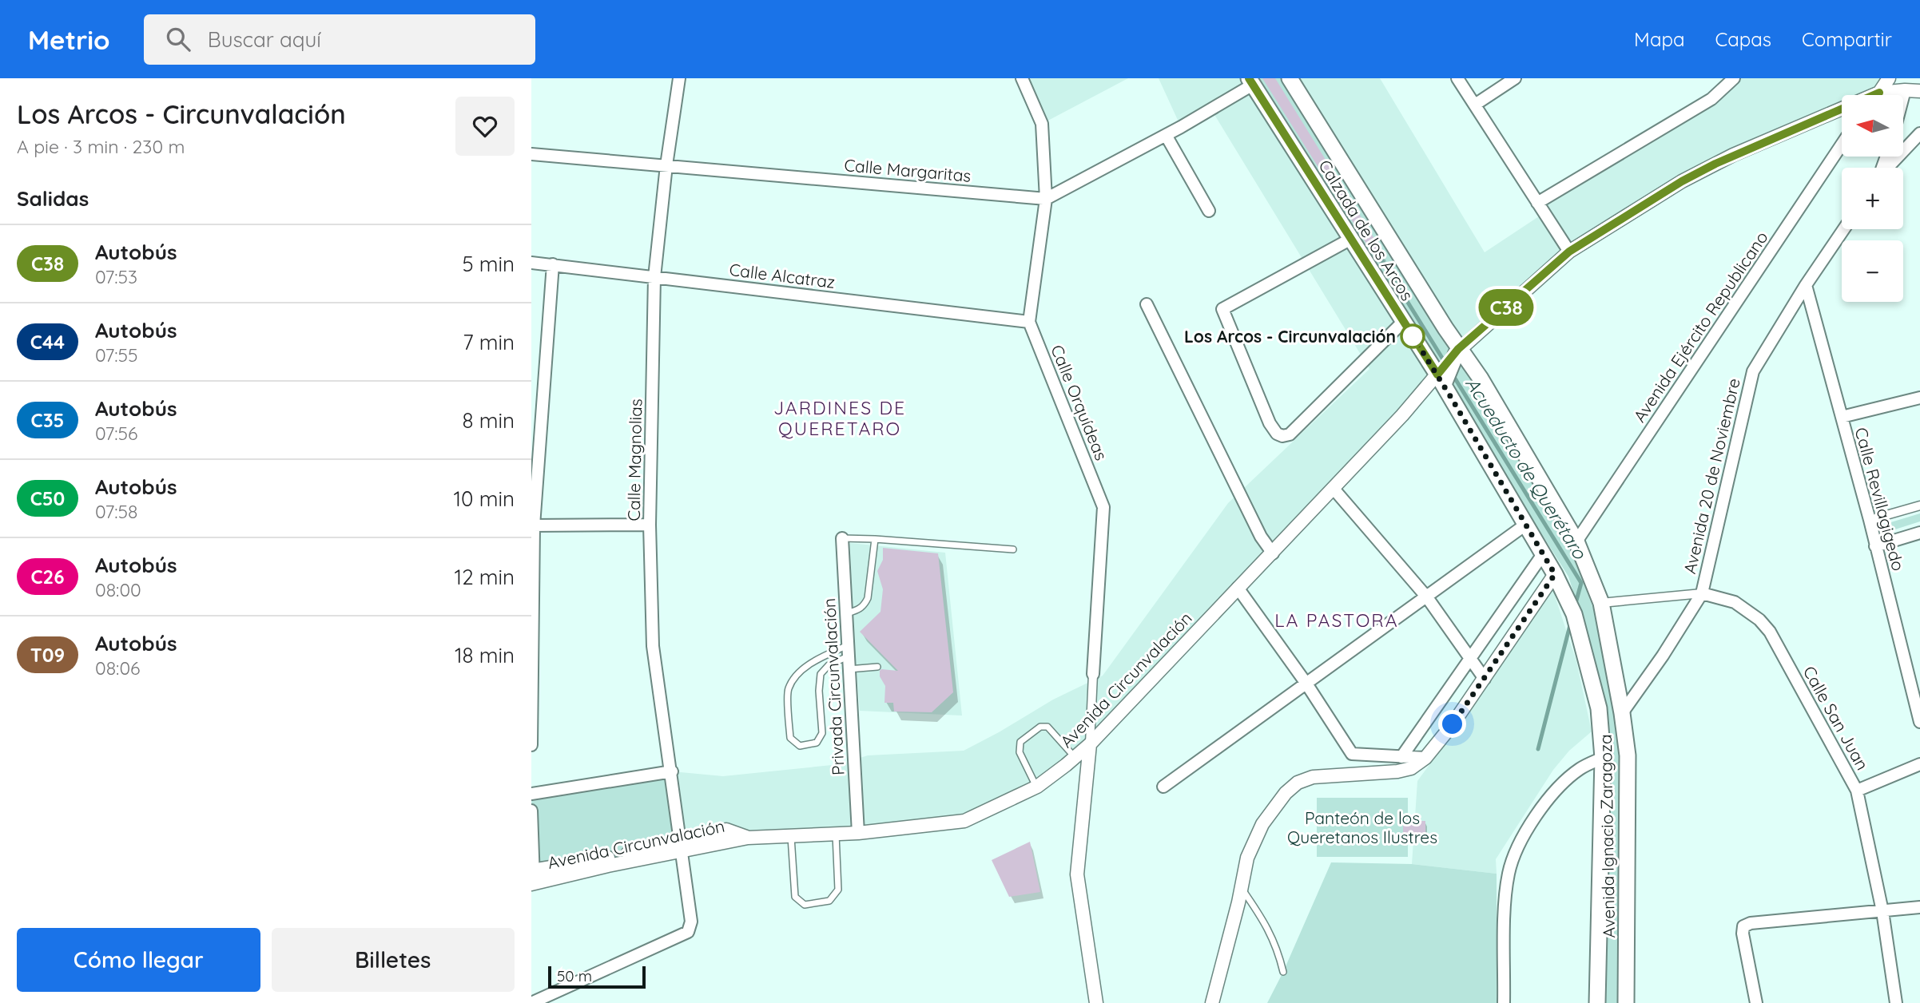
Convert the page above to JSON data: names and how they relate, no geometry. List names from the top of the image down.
{
  "streets": {
    "main road": ["Calzada de los Arcos", "Avenida Ignacio Zaragoza"],
    "street": [
      "Calle Margaritas",
      "Calle Alcatraz",
      "Avenida Ejército Republicano",
      "Calle Orquídeas",
      "Calle Magnolias",
      "Avenida 20 de Noviembre",
      "Calle Revillagigedo",
      "Avenida Circunvalación",
      "Privada Circunvalación",
      "Calle San Juan"
    ]
  },
  "crossings": [
    ["Calle Margaritas", "Calle Orquídeas"],
    ["Calle Margaritas", "Calle Magnolias"],
    ["Calzada de los Arcos", "Avenida Ejército Republicano"],
    ["Calzada de los Arcos", "Avenida Circunvalación"],
    ["Calzada de los Arcos", "Avenida Ignacio Zaragoza"],
    ["Calle Alcatraz", "Calle Orquídeas"],
    ["Calle Alcatraz", "Calle Magnolias"],
    ["Avenida Ejército Republicano", "Avenida Ignacio Zaragoza"],
    ["Calle Orquídeas", "Avenida Circunvalación"],
    ["Calle Magnolias", "Avenida Circunvalación"],
    ["Avenida 20 de Noviembre", "Calle Revillagigedo"],
    ["Avenida 20 de Noviembre", "Calle San Juan"],
    ["Avenida 20 de Noviembre", "Avenida Ignacio Zaragoza"],
    ["Avenida Circunvalación", "Privada Circunvalación"],
    ["Calle San Juan", "Avenida Ignacio Zaragoza"]
  ],
  "districts": ["JARDINES DE QUERETARO", "LA PASTORA"],
  "water": ["Acueducto de Querétaro"],
  "parks": ["Panteón de los Queretanos Ilustres"],
  "places": ["Los Arcos - Circunvalación"],
  "lines": ["bus line C38"],
  "scale_bar": "50 m",
  "north": "left",
  "page": {
    "header": "Metrio",
    "search": "Buscar aquí",
    "nav": ["Mapa", "Capas", "Compartir"],
    "heading": [
      ["Los Arcos - Circunvalación", "A pie · 3 min · 230 m"],
      "Salidas"
    ],
    "on_map": "C38",
    "map_buttons": ["+", "−"],
    "list": [
      {
        "mark": "C38",
        "name": "Autobús",
        "note": "07:53",
        "value": "5 min"
      },
      {
        "mark": "C44",
        "name": "Autobús",
        "note": "07:55",
        "value": "7 min"
      },
      {
        "mark": "C35",
        "name": "Autobús",
        "note": "07:56",
        "value": "8 min"
      },
      {
        "mark": "C50",
        "name": "Autobús",
        "note": "07:58",
        "value": "10 min"
      },
      {
        "mark": "C26",
        "name": "Autobús",
        "note": "08:00",
        "value": "12 min"
      },
      {
        "mark": "T09",
        "name": "Autobús",
        "note": "08:06",
        "value": "18 min"
      }
    ],
    "buttons": ["Cómo llegar", "Billetes"],
    "scale": "50 m"
  }
}
